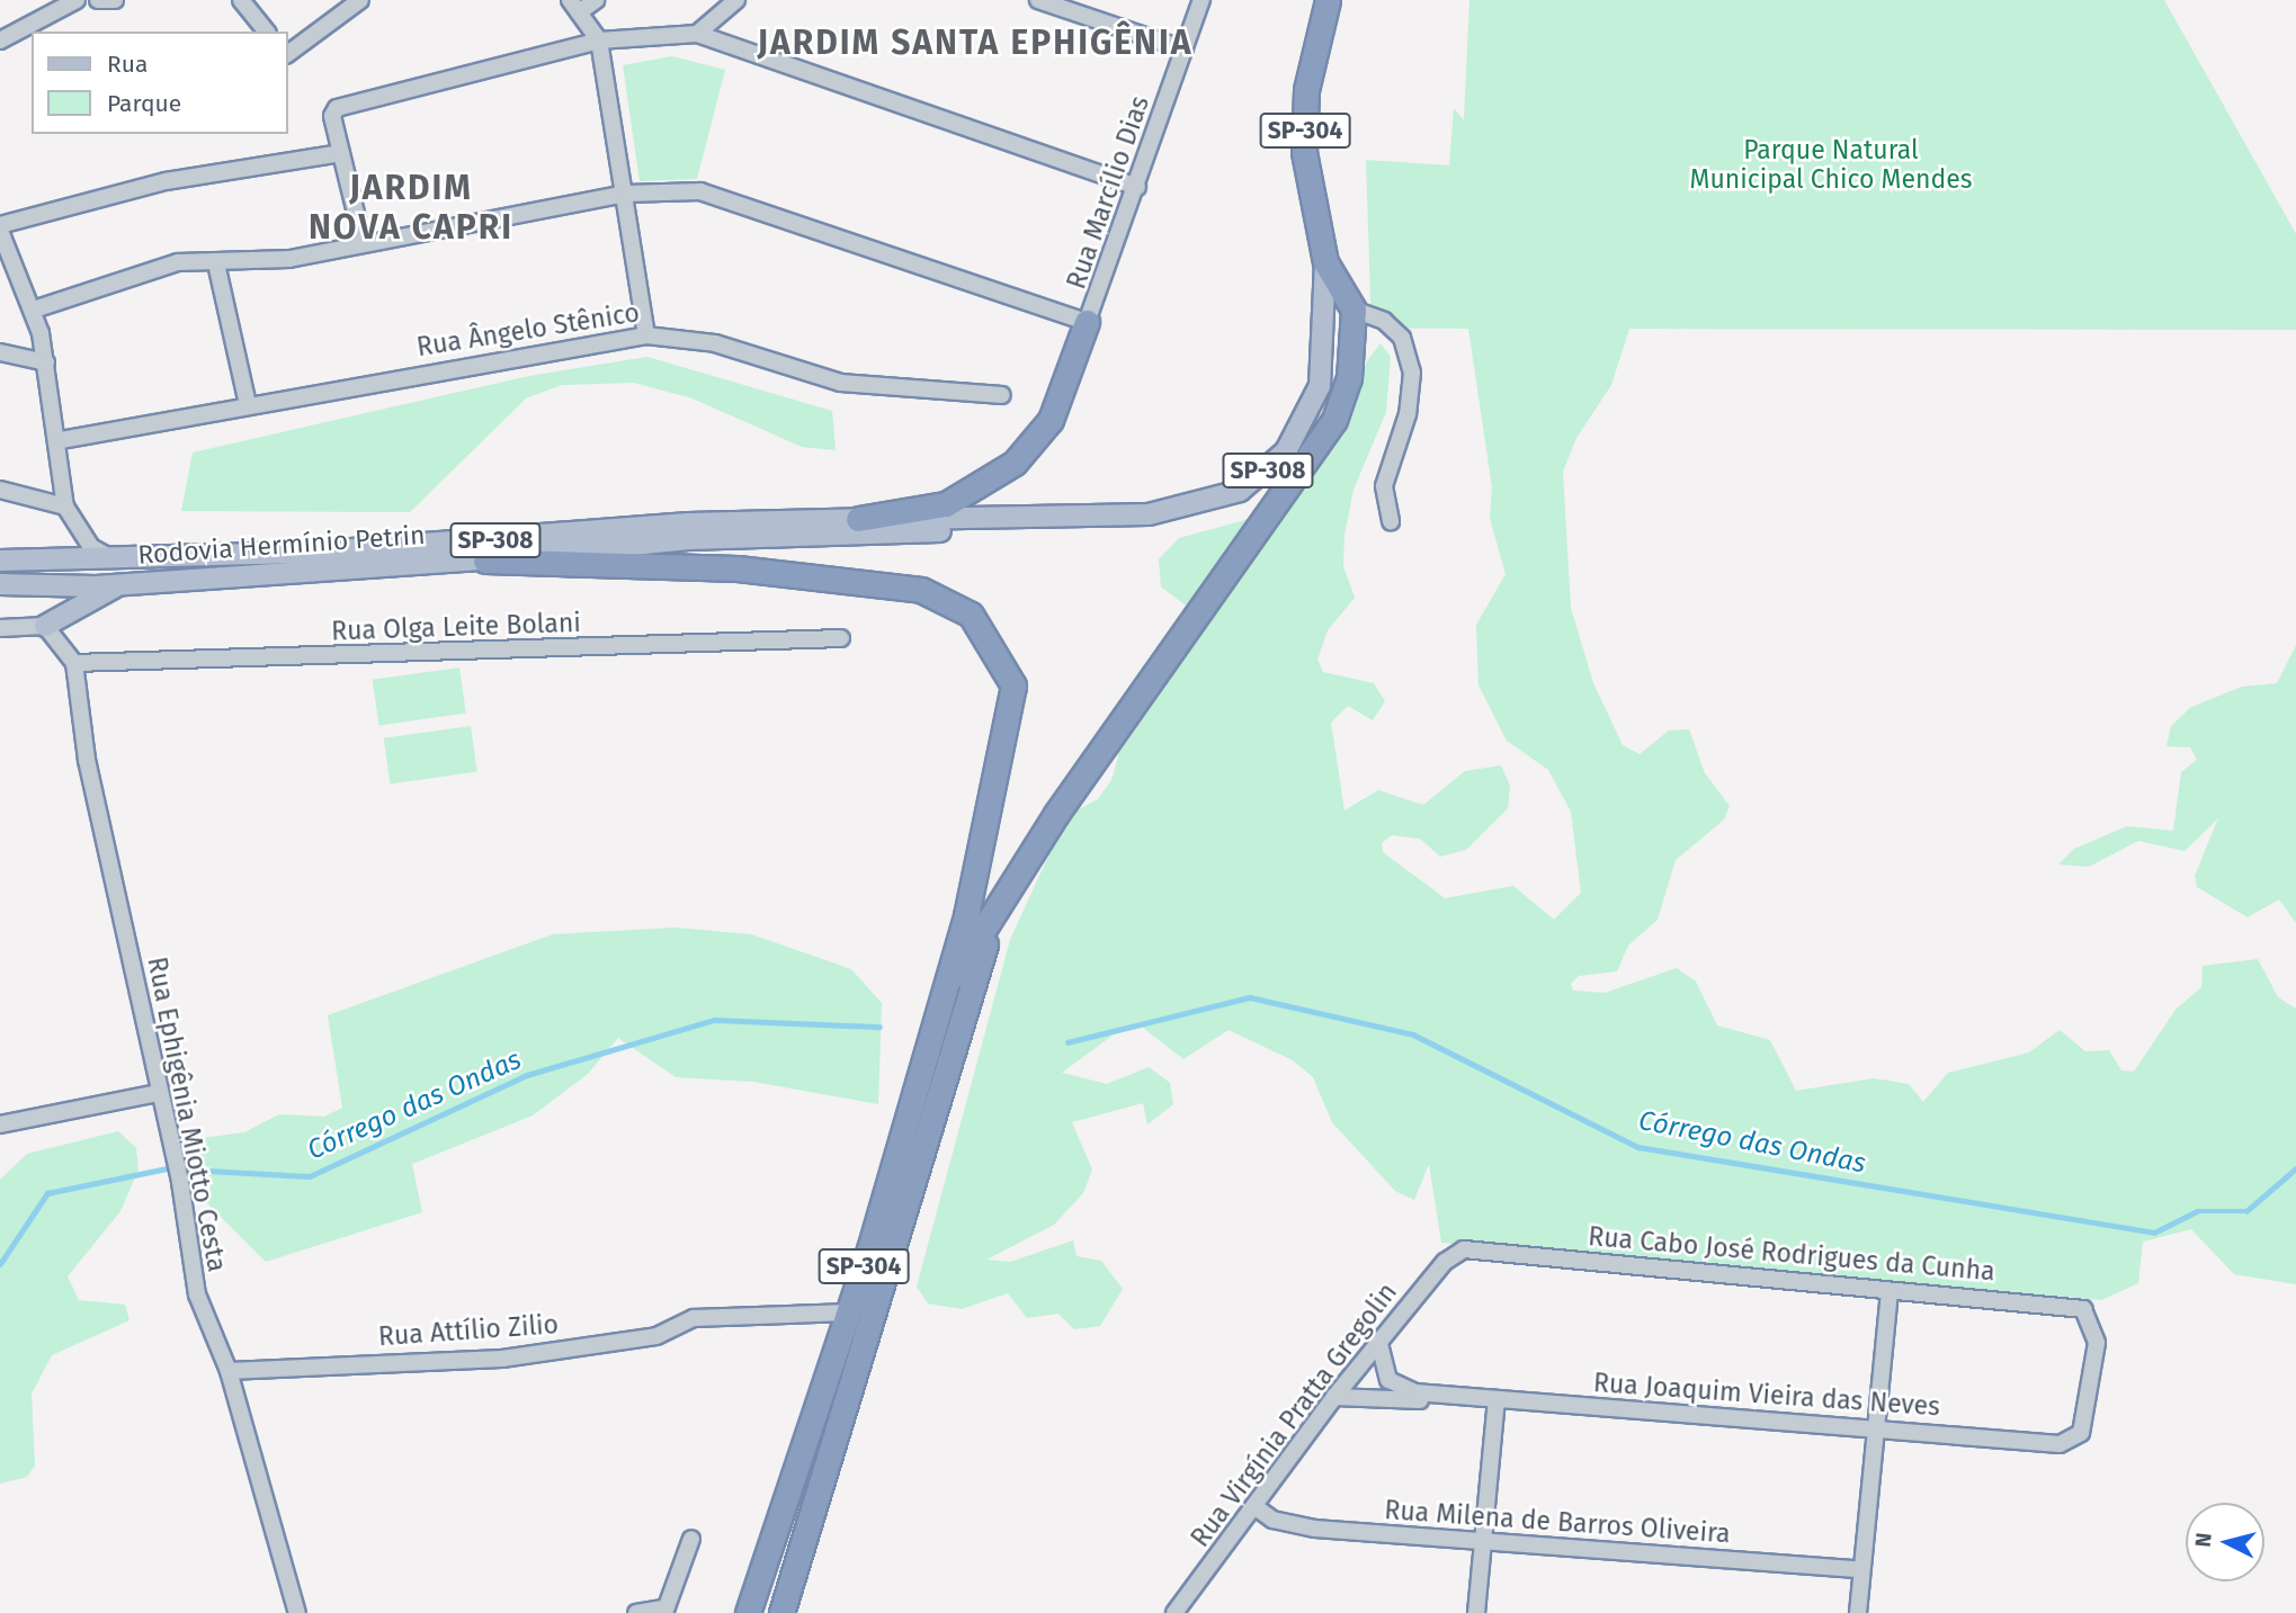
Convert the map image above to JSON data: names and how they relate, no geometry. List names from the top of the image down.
{
  "streets": {
    "highway": ["SP-304"],
    "main road": ["SP-308", "Rodovia Hermínio Petrin"],
    "street": [
      "Rua Marcílio Dias",
      "Rua Ângelo Stênico",
      "Rua Olga Leite Bolani",
      "Rua Ephigênia Miotto Cesta",
      "Rua Cabo José Rodrigues da Cunha",
      "Rua Attílio Zilio",
      "Rua Joaquim Vieira das Neves",
      "Rua Virgínia Pratta Gregolin",
      "Rua Milena de Barros Oliveira"
    ]
  },
  "crossings": [
    ["SP-304", "Rodovia Hermínio Petrin"],
    ["SP-304", "Rua Attílio Zilio"],
    ["Rua Olga Leite Bolani", "Rua Ephigênia Miotto Cesta"],
    ["Rua Ephigênia Miotto Cesta", "Rua Attílio Zilio"],
    ["Rua Cabo José Rodrigues da Cunha", "Rua Joaquim Vieira das Neves"],
    ["Rua Cabo José Rodrigues da Cunha", "Rua Virgínia Pratta Gregolin"],
    ["Rua Joaquim Vieira das Neves", "Rua Virgínia Pratta Gregolin"],
    ["Rua Virgínia Pratta Gregolin", "Rua Milena de Barros Oliveira"]
  ],
  "districts": ["JARDIM SANTA EPHIGÊNIA", "JARDIM NOVA CAPRI"],
  "water": ["Córrego das Ondas"],
  "parks": ["Parque Natural Municipal Chico Mendes"],
  "legend": ["Rua", "Parque"],
  "north": "left"
}
